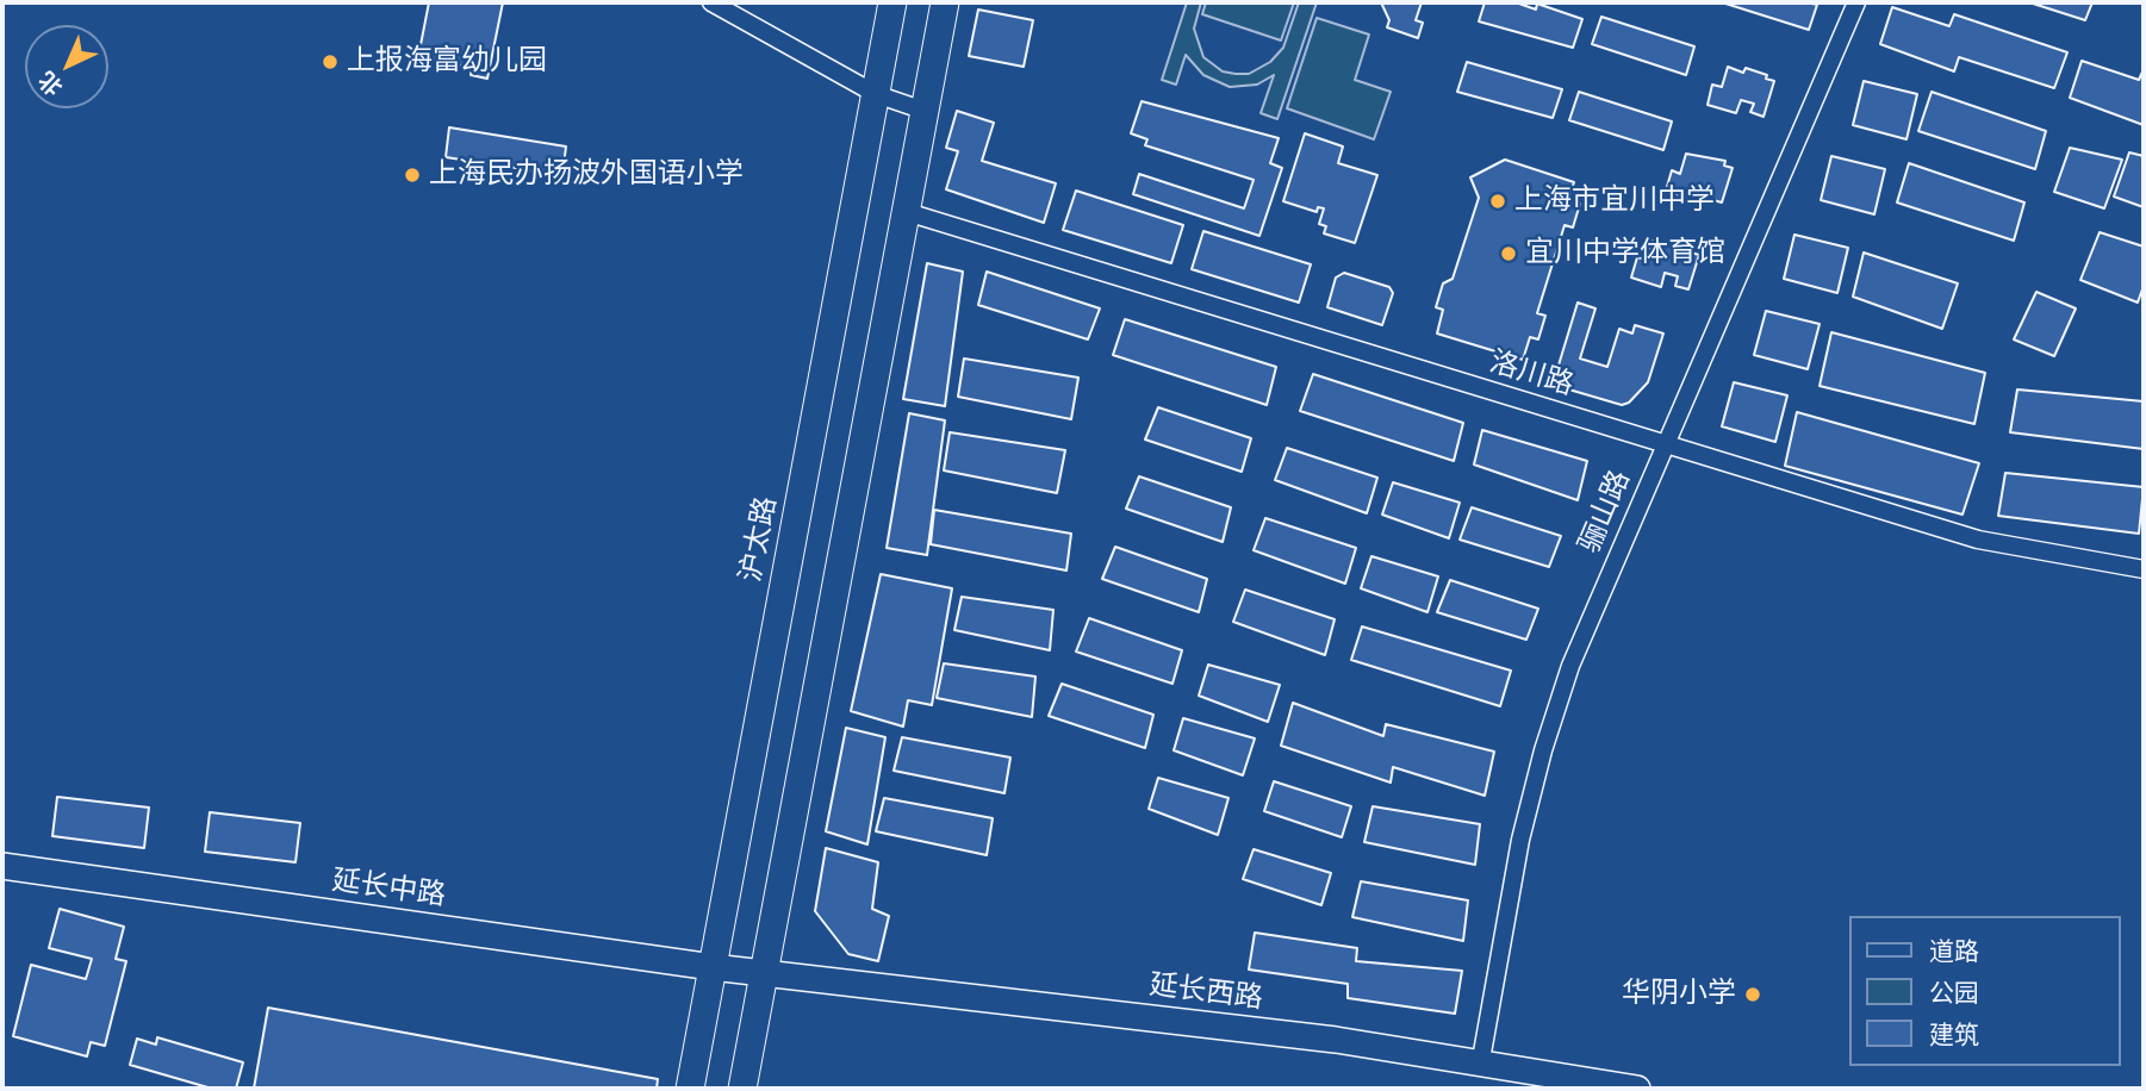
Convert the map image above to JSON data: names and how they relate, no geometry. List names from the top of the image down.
{
  "streets": {
    "main road": ["沪太路"],
    "street": [
      "洛川路",
      "骊山路",
      "延长中路",
      "延长西路"
    ]
  },
  "crossings": [
    ["洛川路", "骊山路"],
    ["骊山路", "延长西路"],
    ["沪太路", "延长中路"],
    ["延长中路", "延长西路"]
  ],
  "places": [
    "上报海富幼儿园",
    "上海民办扬波外国语小学",
    "上海市宜川中学",
    "宜川中学体育馆",
    "华阴小学"
  ],
  "legend": ["道路", "公园", "建筑"],
  "north": "bottom left"
}
